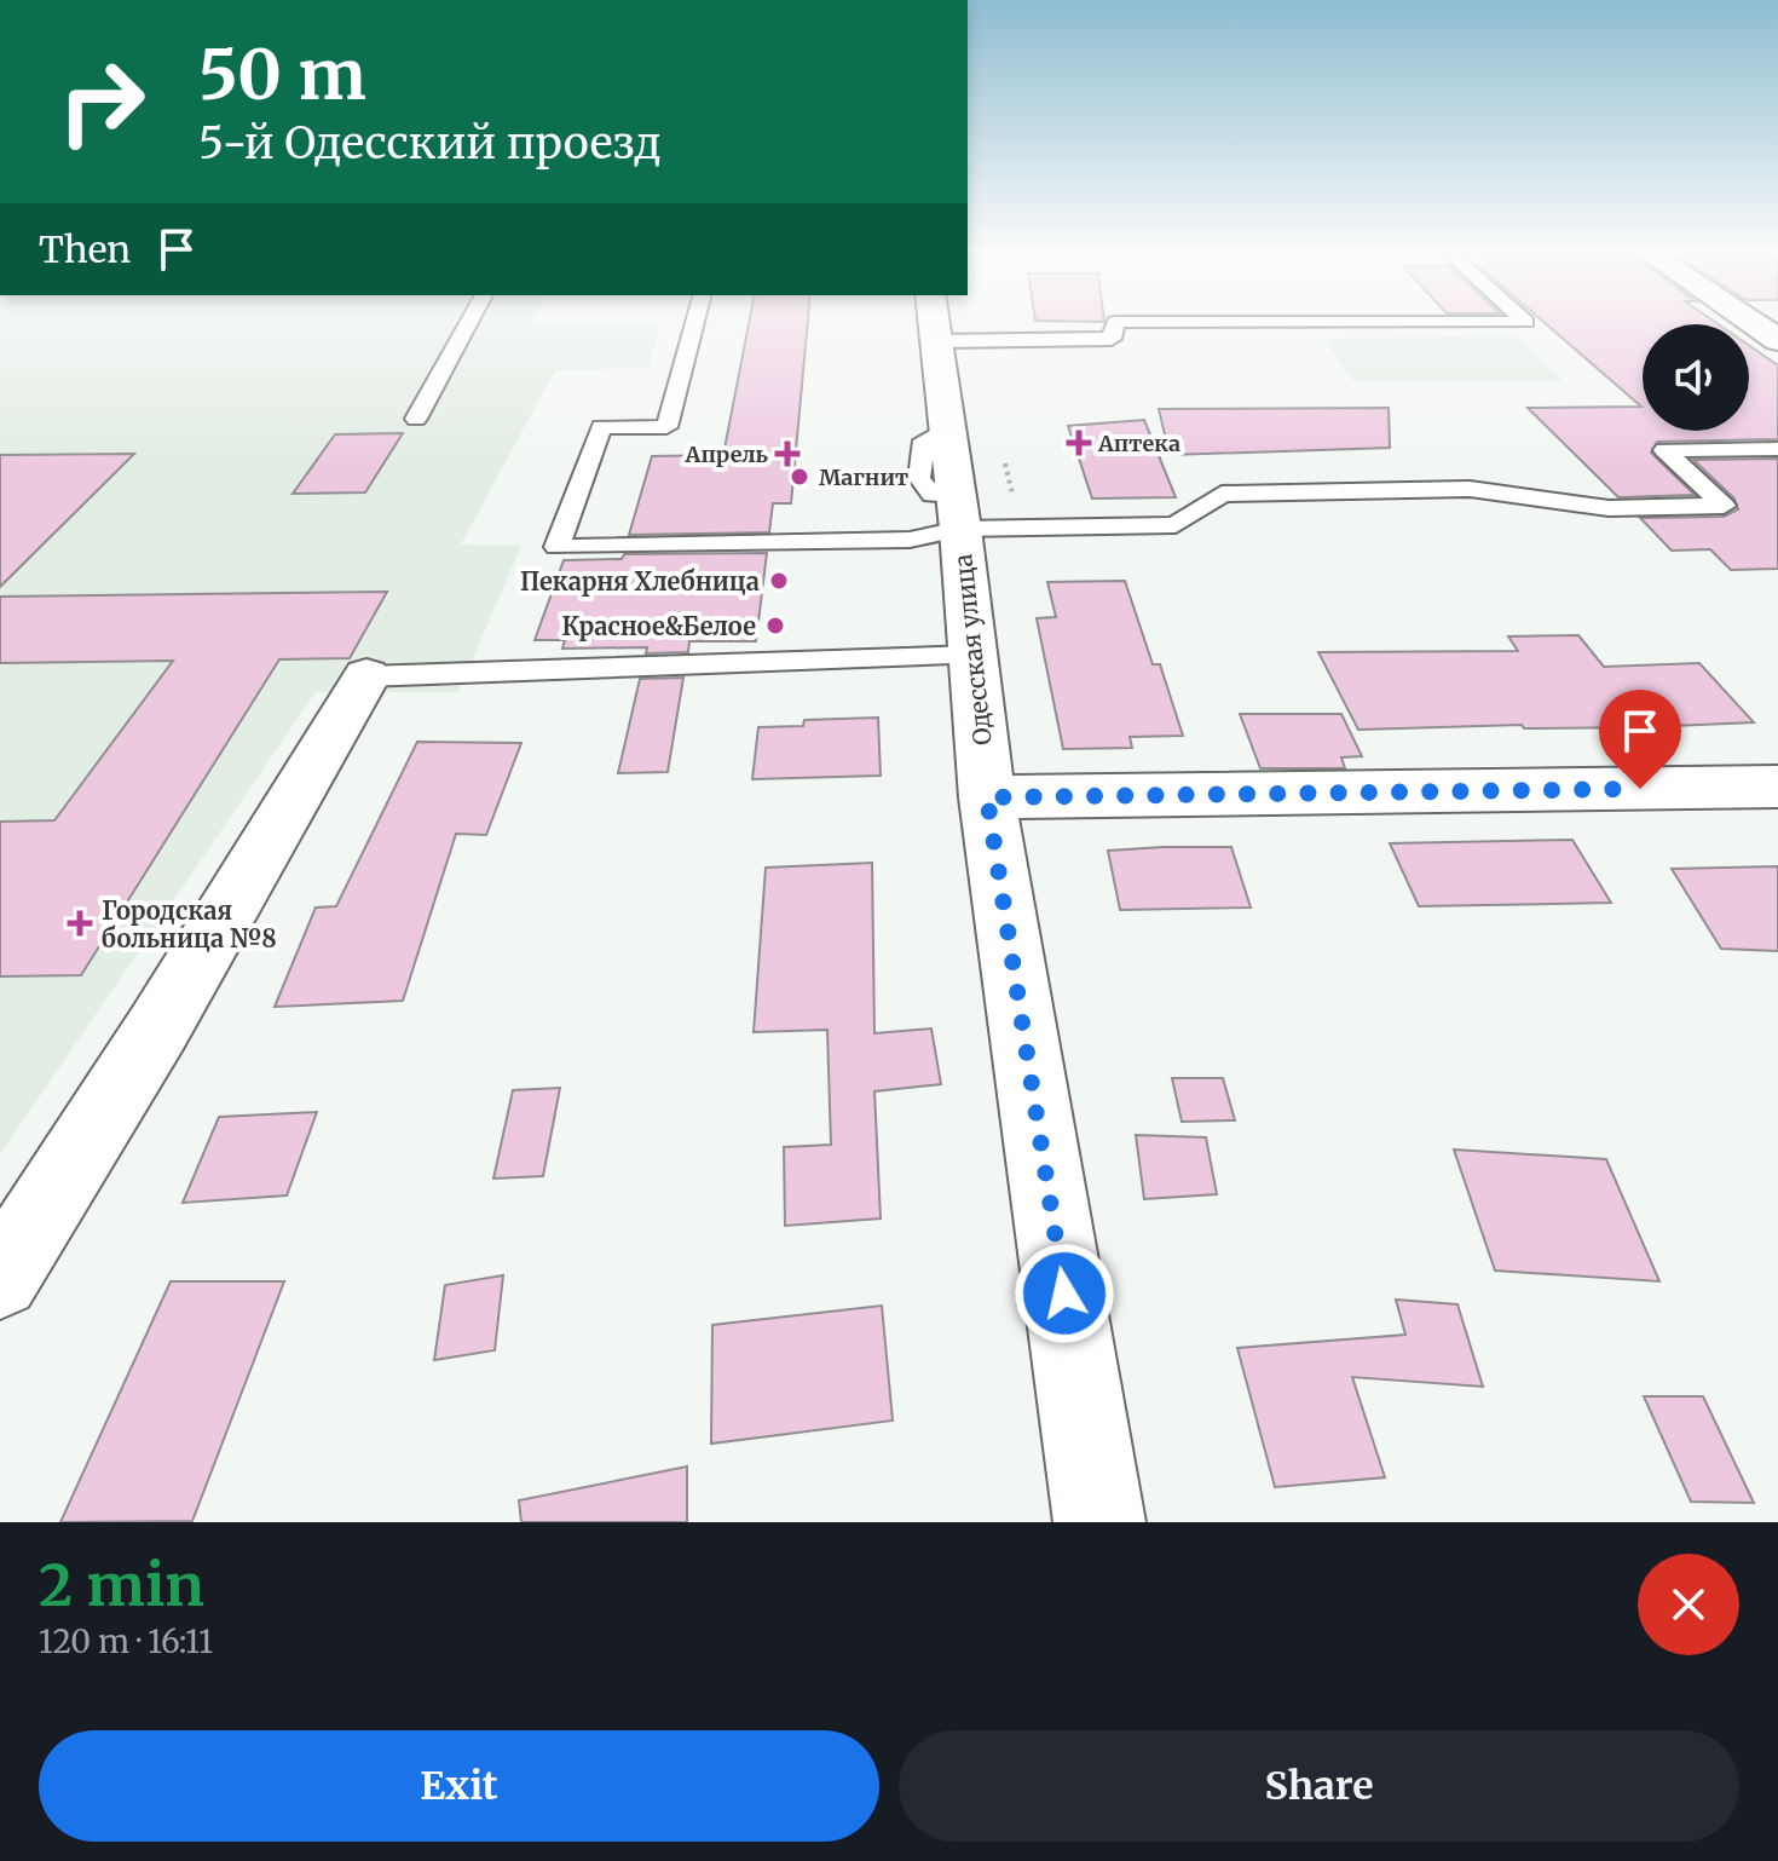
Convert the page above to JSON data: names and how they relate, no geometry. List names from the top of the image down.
{
  "streets": {
    "street": ["Одесская улица"]
  },
  "places": {
    "health": ["Аптека", "Апрель", "Городская больница №8"],
    "other": ["Магнит", "Пекарня Хлебница", "Красное&Белое"]
  },
  "page": {
    "turn": ["50 m", "5-й Одесский проезд"],
    "then": "Then",
    "heading": ["2 min", "120 m · 16:11"],
    "buttons": ["Exit", "Share"]
  }
}
